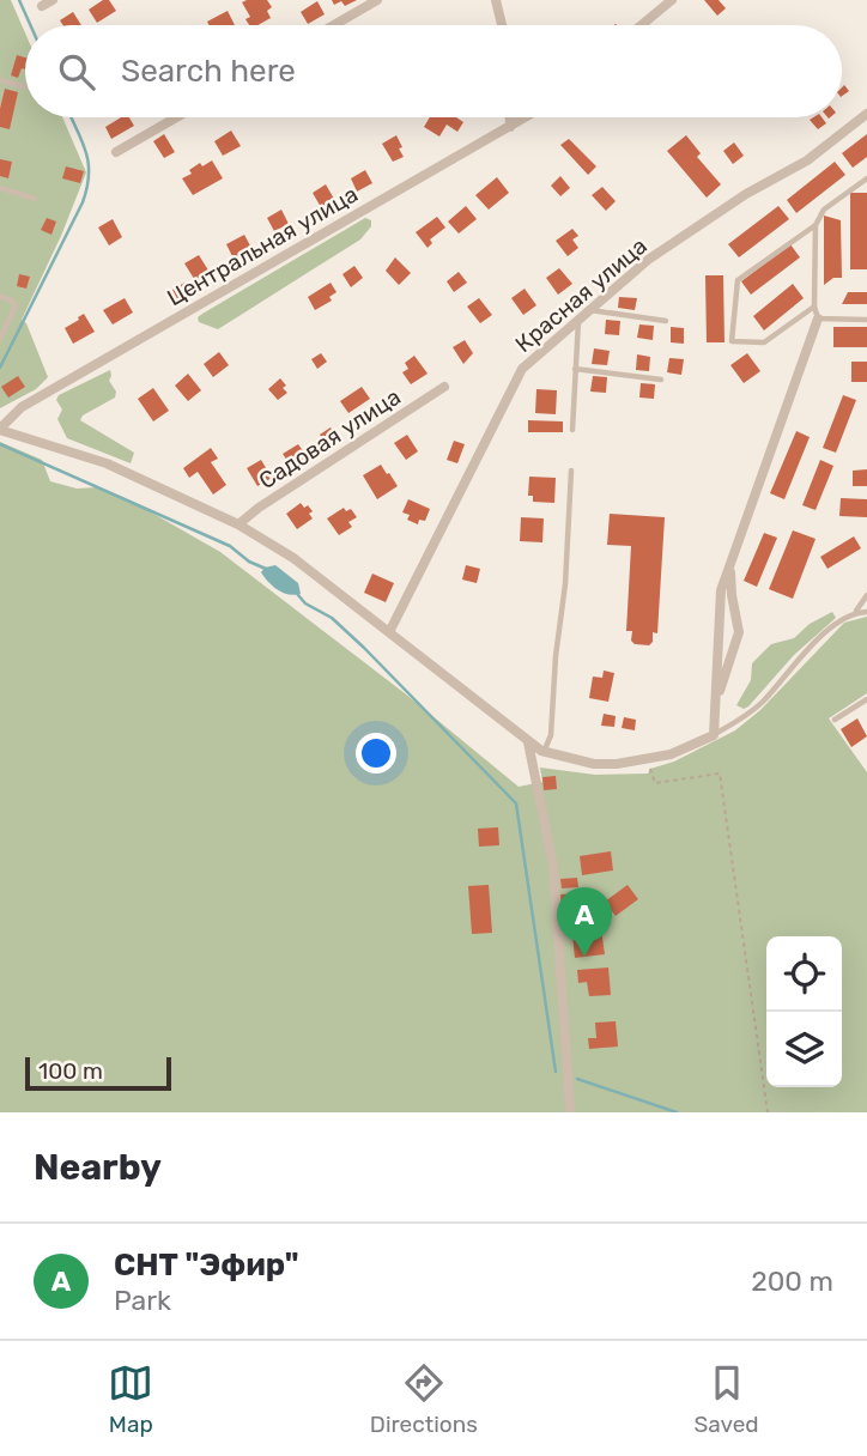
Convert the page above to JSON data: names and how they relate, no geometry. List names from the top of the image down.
{
  "streets": {
    "street": ["Центральная улица", "Красная улица", "Садовая улица"]
  },
  "scale_bar": "100 m",
  "page": {
    "search": "Search here",
    "pins": "A",
    "scale": "100 m",
    "heading": "Nearby",
    "list": [
      {
        "mark": "A",
        "name": "СНТ \"Эфир\"",
        "note": "Park",
        "value": "200 m"
      }
    ],
    "nav": ["Map", "Directions", "Saved"]
  }
}
